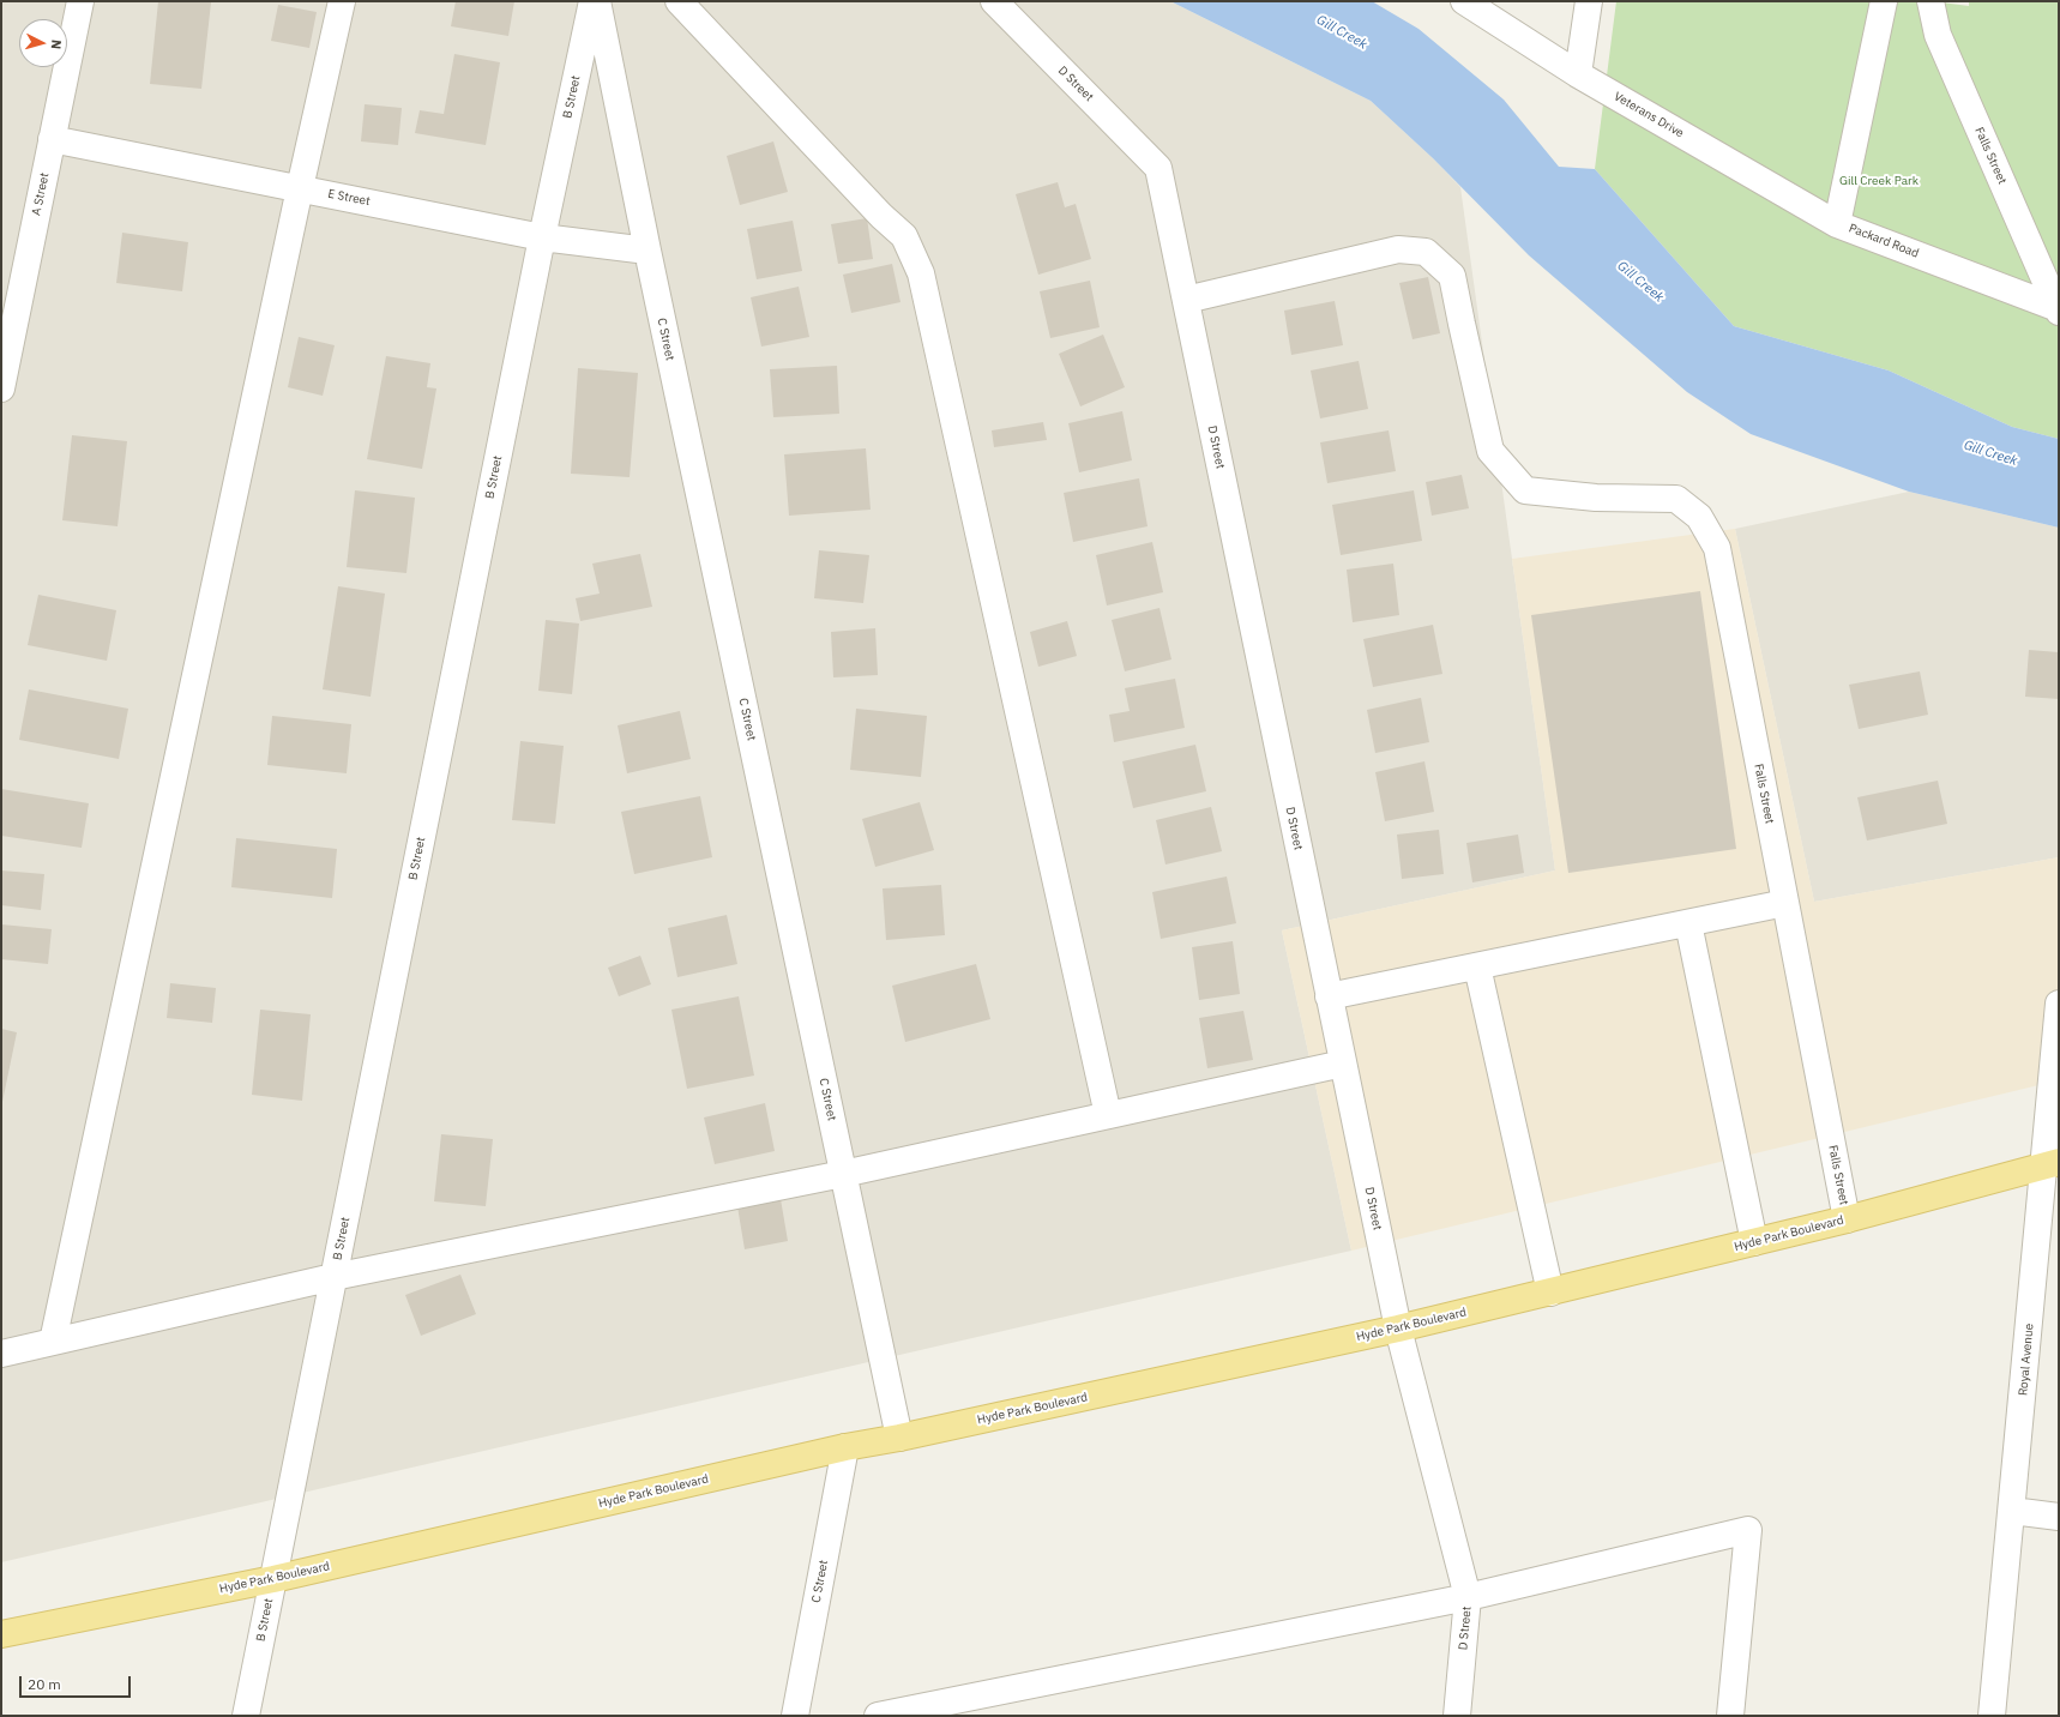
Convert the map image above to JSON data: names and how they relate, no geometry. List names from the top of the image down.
{
  "streets": {
    "main road": ["Hyde Park Boulevard"],
    "street": [
      "D Street",
      "B Street",
      "Veterans Drive",
      "Falls Street",
      "A Street",
      "E Street",
      "Packard Road",
      "C Street",
      "Royal Avenue"
    ]
  },
  "crossings": [
    ["D Street", "Falls Street"],
    ["D Street", "Hyde Park Boulevard"],
    ["B Street", "E Street"],
    ["B Street", "Hyde Park Boulevard"],
    ["Veterans Drive", "Packard Road"],
    ["Falls Street", "Packard Road"],
    ["Falls Street", "Hyde Park Boulevard"],
    ["A Street", "E Street"],
    ["E Street", "C Street"],
    ["C Street", "Hyde Park Boulevard"],
    ["Hyde Park Boulevard", "Royal Avenue"]
  ],
  "water": ["Gill Creek"],
  "parks": ["Gill Creek Park"],
  "scale_bar": "20 m",
  "north": "right"
}
